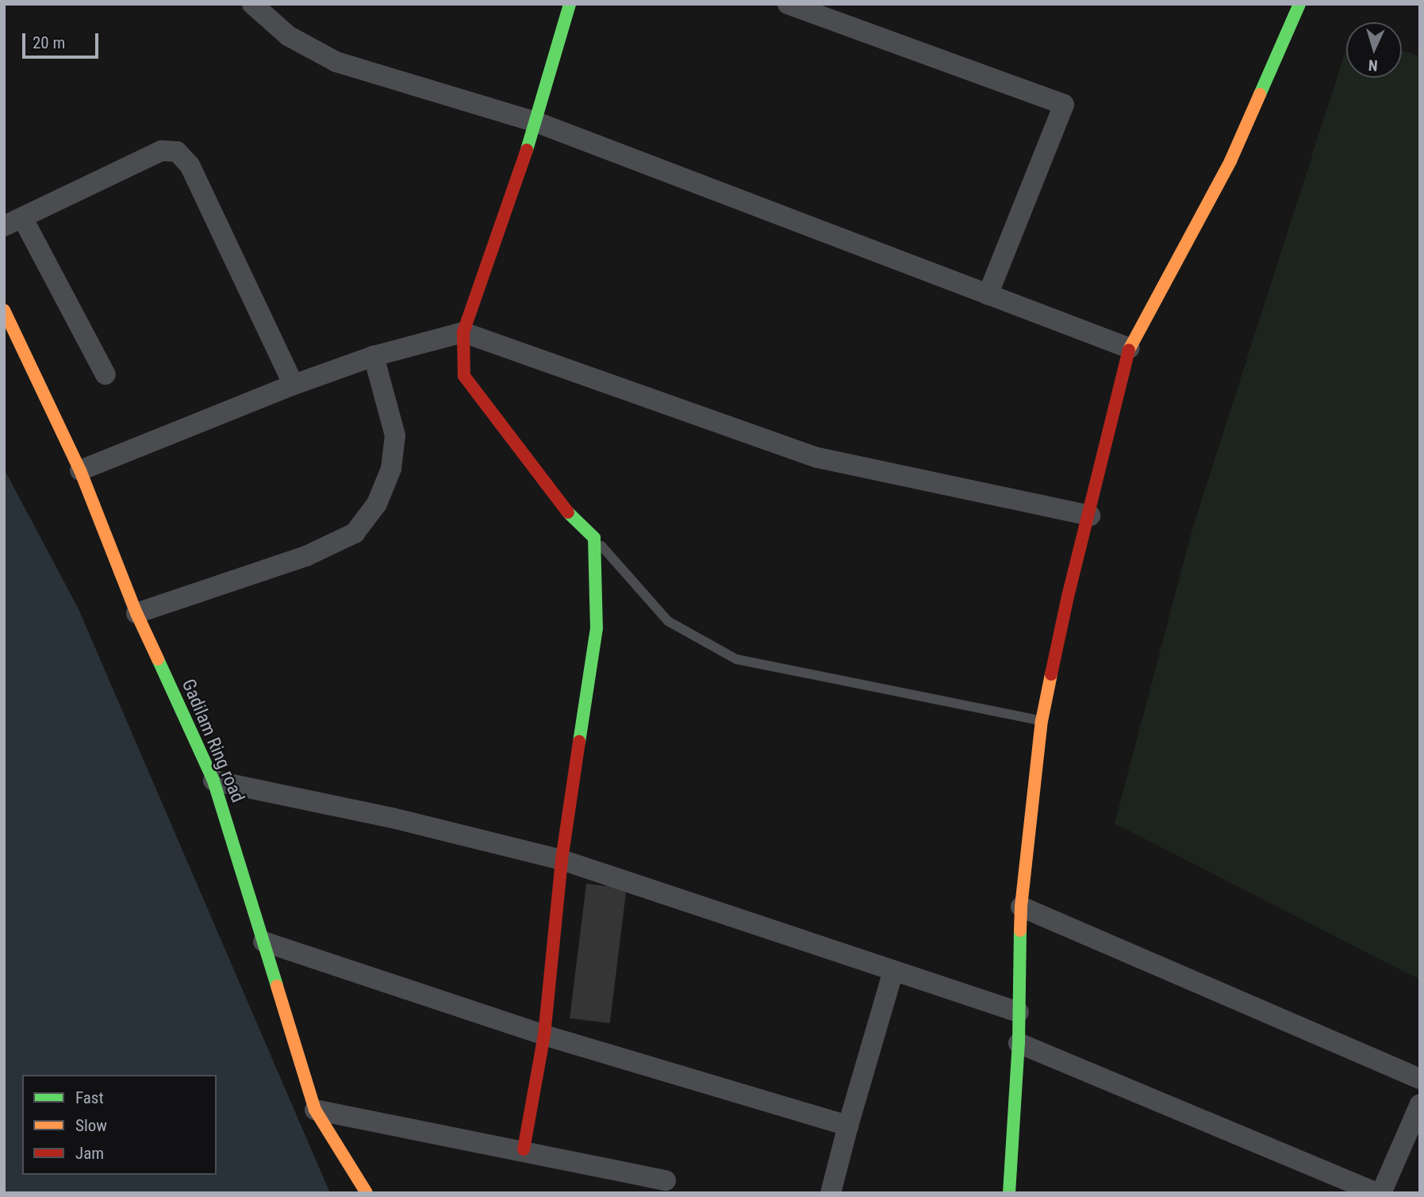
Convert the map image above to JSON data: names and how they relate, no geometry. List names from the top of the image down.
{
  "streets": {
    "street": ["Gadilam Ring road"]
  },
  "legend": ["Fast", "Slow", "Jam"],
  "scale_bar": "20 m",
  "north": "bottom"
}
